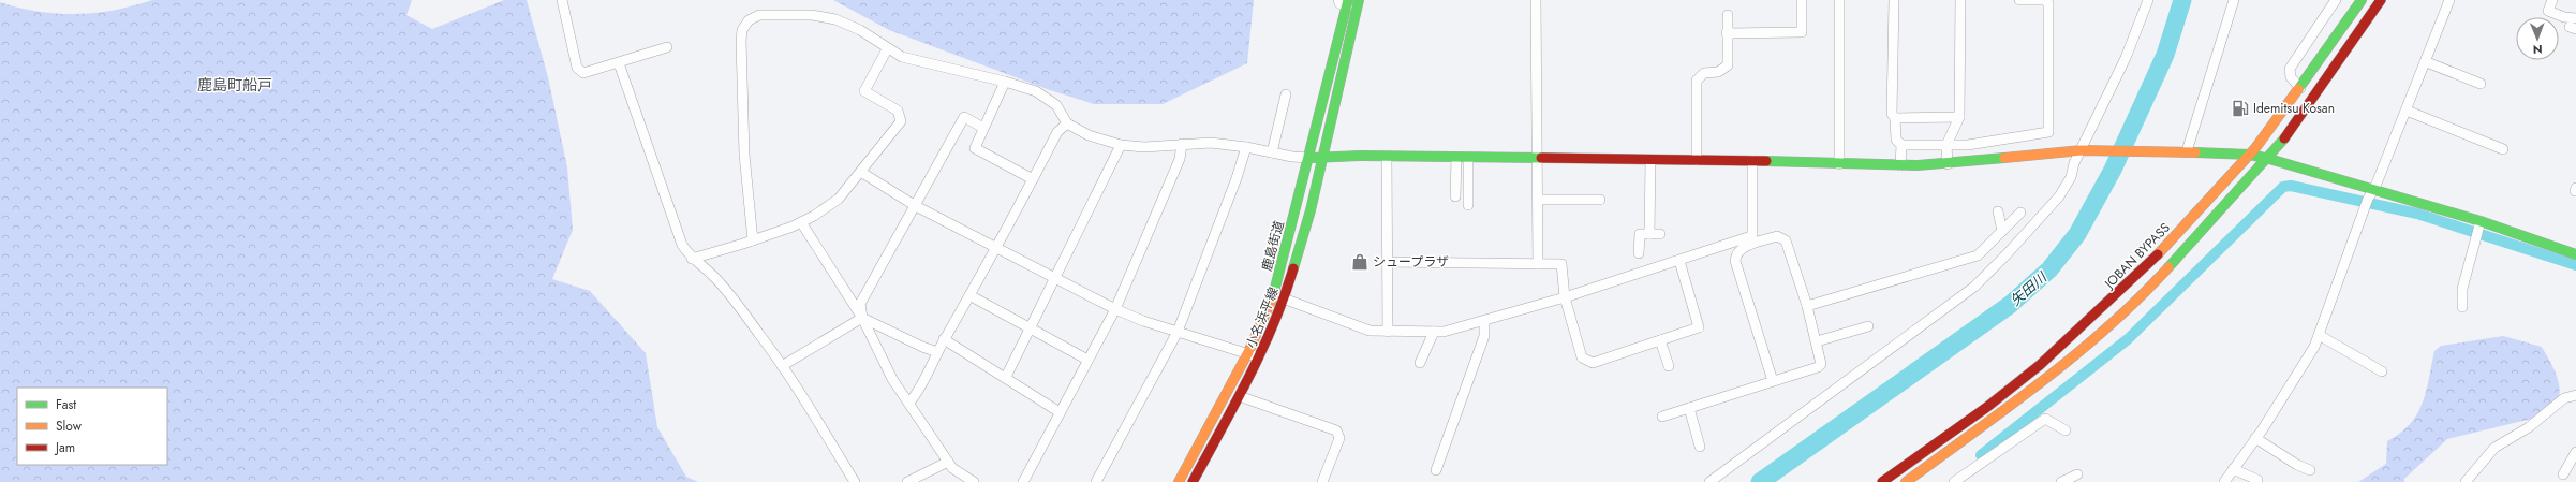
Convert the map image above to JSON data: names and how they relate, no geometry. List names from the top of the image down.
{
  "streets": {
    "main road": ["鹿島街道", "JOBAN BYPASS", "小名浜平線"]
  },
  "districts": ["鹿島町船戸"],
  "water": ["矢田川"],
  "places": {
    "fuel station": ["Idemitsu Kosan"],
    "shop": ["シュープラザ"]
  },
  "legend": ["Fast", "Slow", "Jam"],
  "north": "bottom"
}
